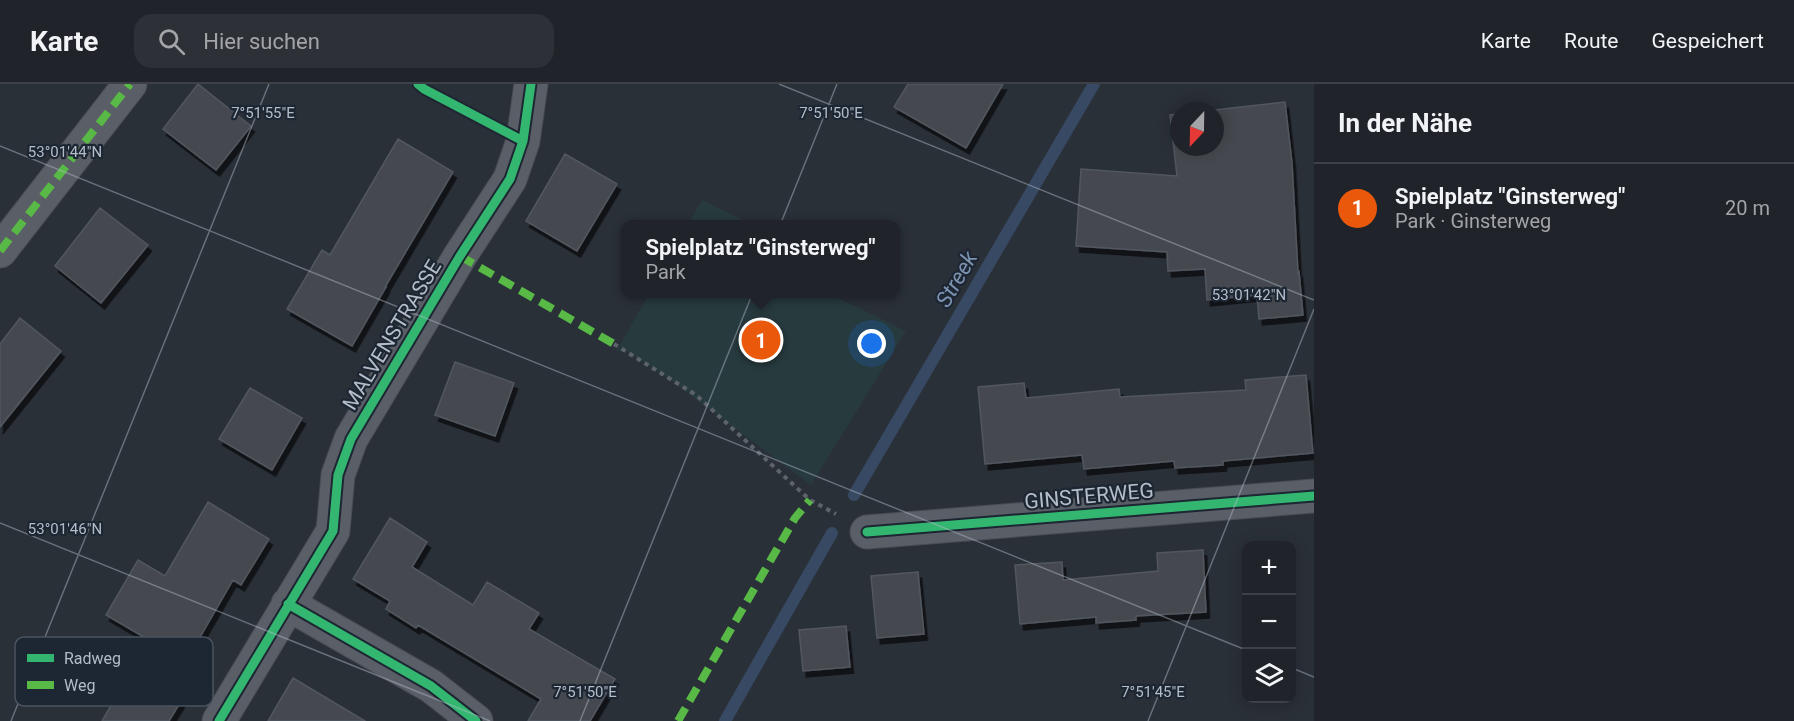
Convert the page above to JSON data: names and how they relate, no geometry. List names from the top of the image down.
{
  "streets": {
    "street": ["MALVENSTRASSE", "GINSTERWEG"]
  },
  "water": ["Streek"],
  "legend": ["Radweg", "Weg"],
  "north": "bottom",
  "page": {
    "header": "Karte",
    "search": "Hier suchen",
    "nav": ["Karte", "Route", "Gespeichert"],
    "heading": "In der Nähe",
    "list": [
      {
        "mark": "1",
        "name": "Spielplatz \"Ginsterweg\"",
        "note": "Park · Ginsterweg",
        "value": "20 m"
      }
    ],
    "popup": ["Spielplatz \"Ginsterweg\"", "Park"],
    "pins": "1",
    "map_buttons": ["+", "−"]
  },
  "coordinates": [
    "7°51'55\"E",
    "7°51'50\"E",
    "53°01'44\"N",
    "53°01'42\"N",
    "53°01'46\"N",
    "7°51'45\"E"
  ]
}
